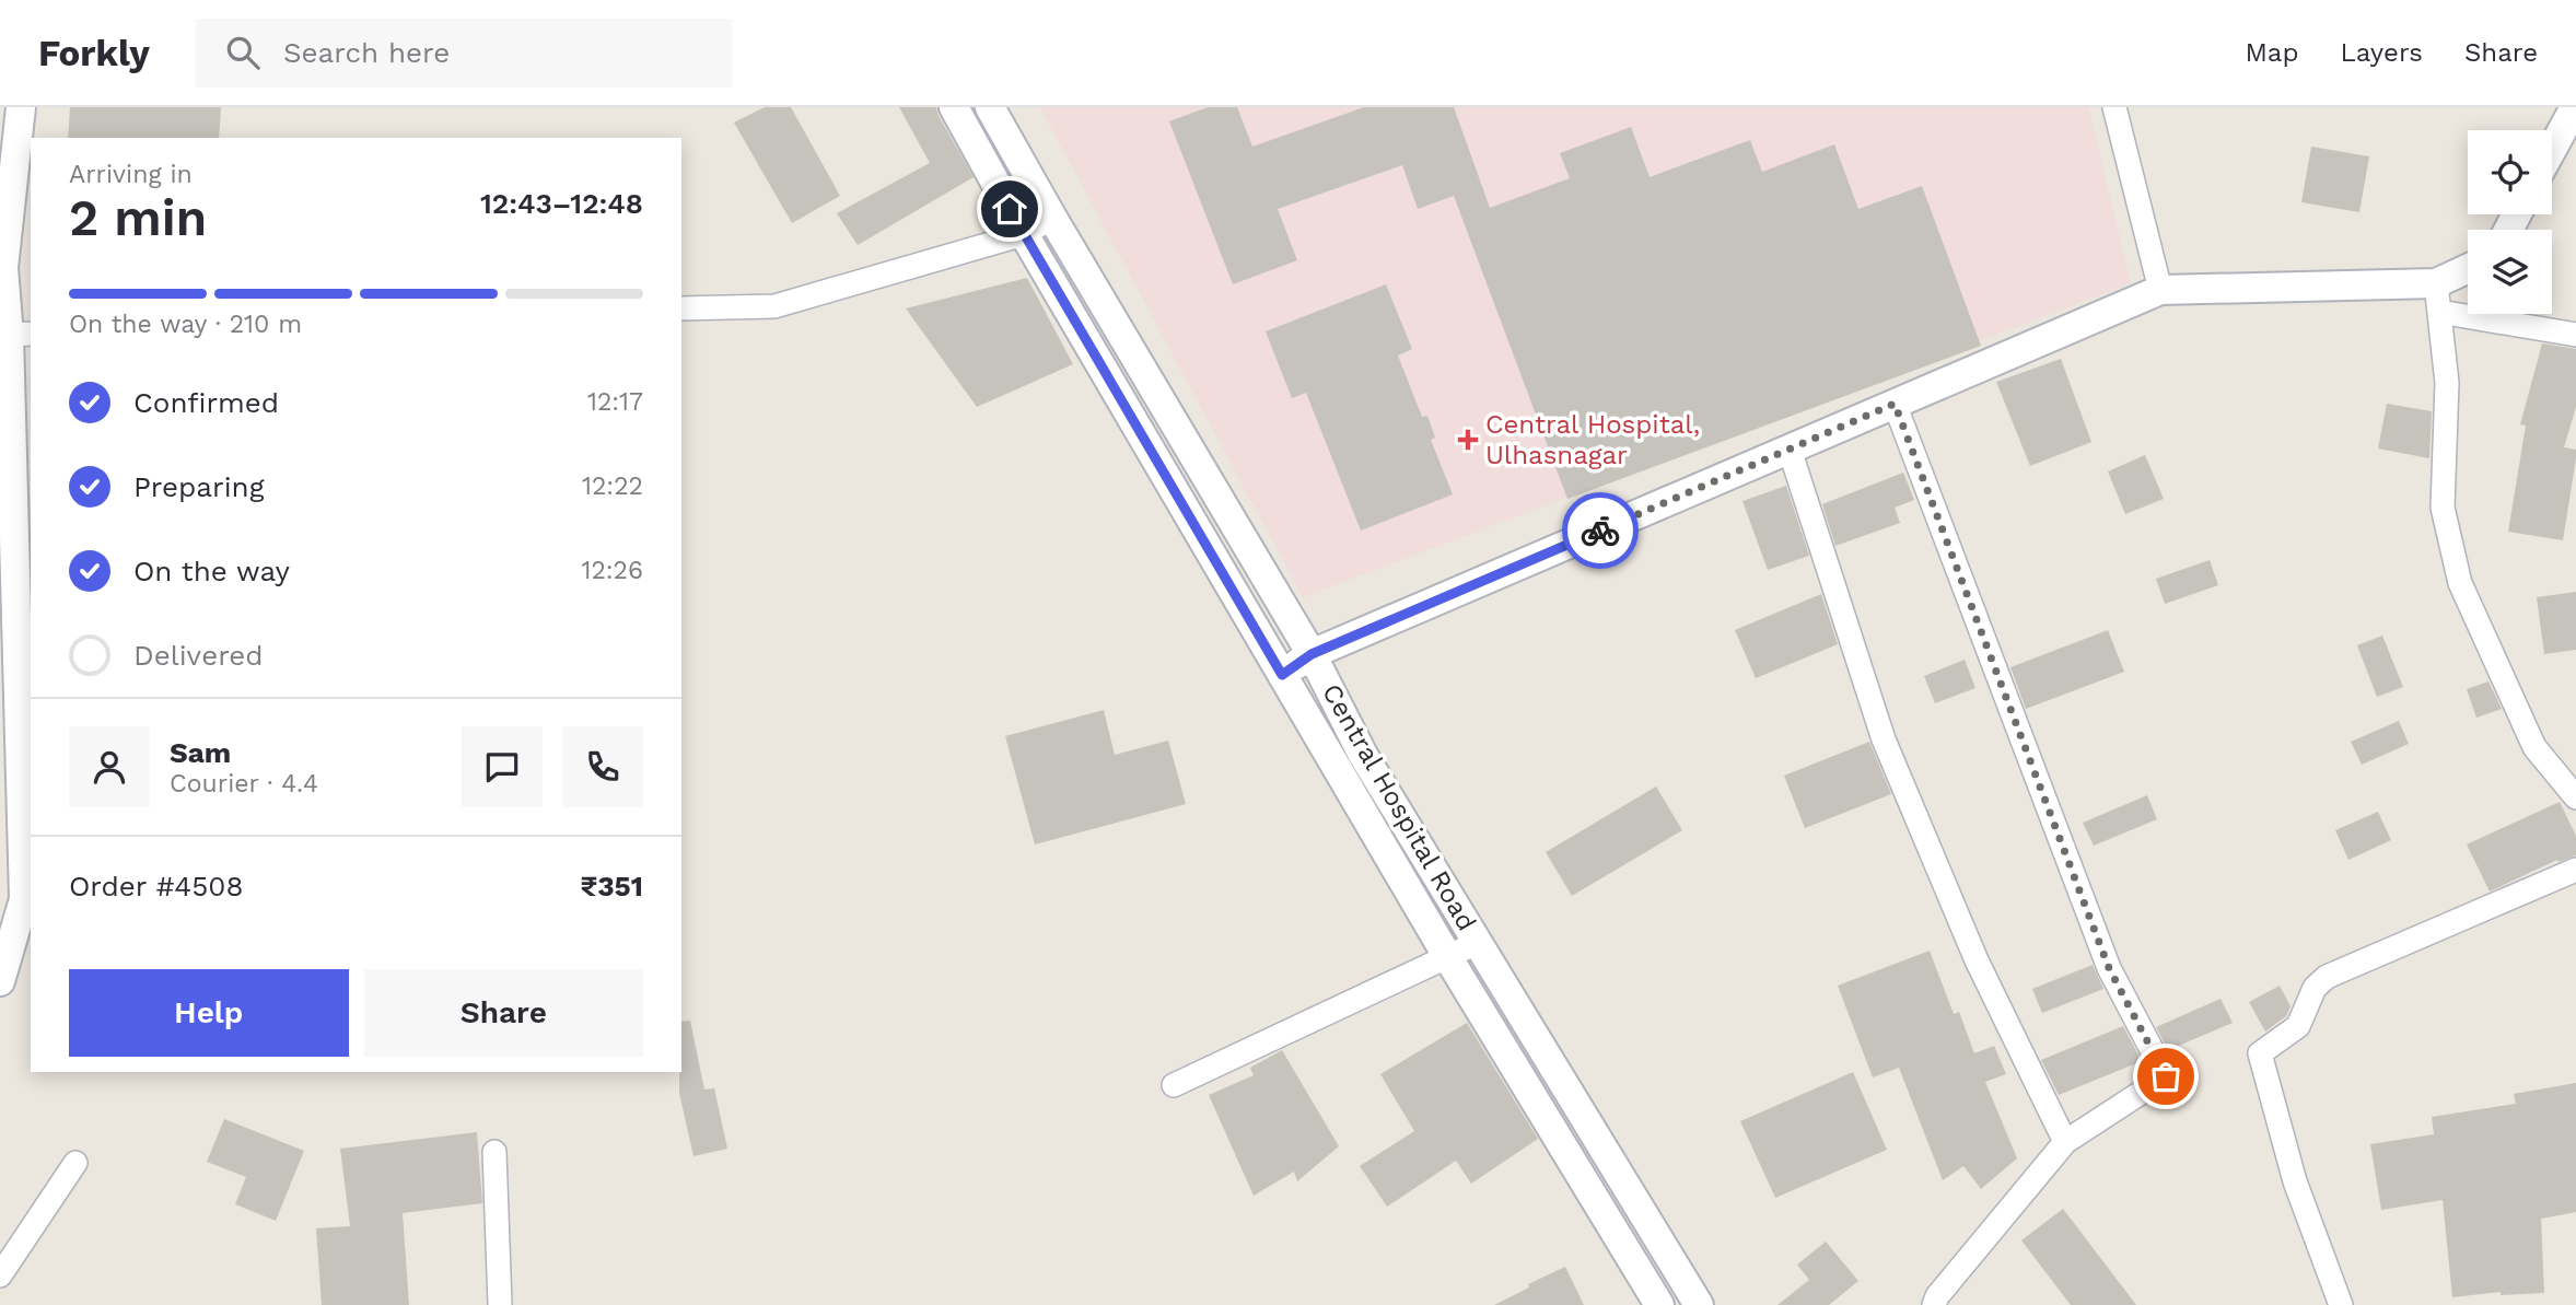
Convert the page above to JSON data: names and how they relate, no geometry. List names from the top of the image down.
{
  "streets": {
    "street": ["Central Hospital Road"]
  },
  "places": {
    "health": ["Central Hospital, Ulhasnagar"]
  },
  "page": {
    "header": "Forkly",
    "search": "Search here",
    "nav": ["Map", "Layers", "Share"],
    "heading": ["2 min", "Arriving in", "12:43–12:48"],
    "panel": [
      "Sam",
      "Courier · 4.4",
      "Order #4508",
      "₹351"
    ],
    "bar": "On the way · 210 m",
    "list": [
      ["Confirmed", "12:17"],
      ["Preparing", "12:22"],
      ["On the way", "12:26"],
      "Delivered"
    ],
    "buttons": ["Help", "Share"]
  }
}
